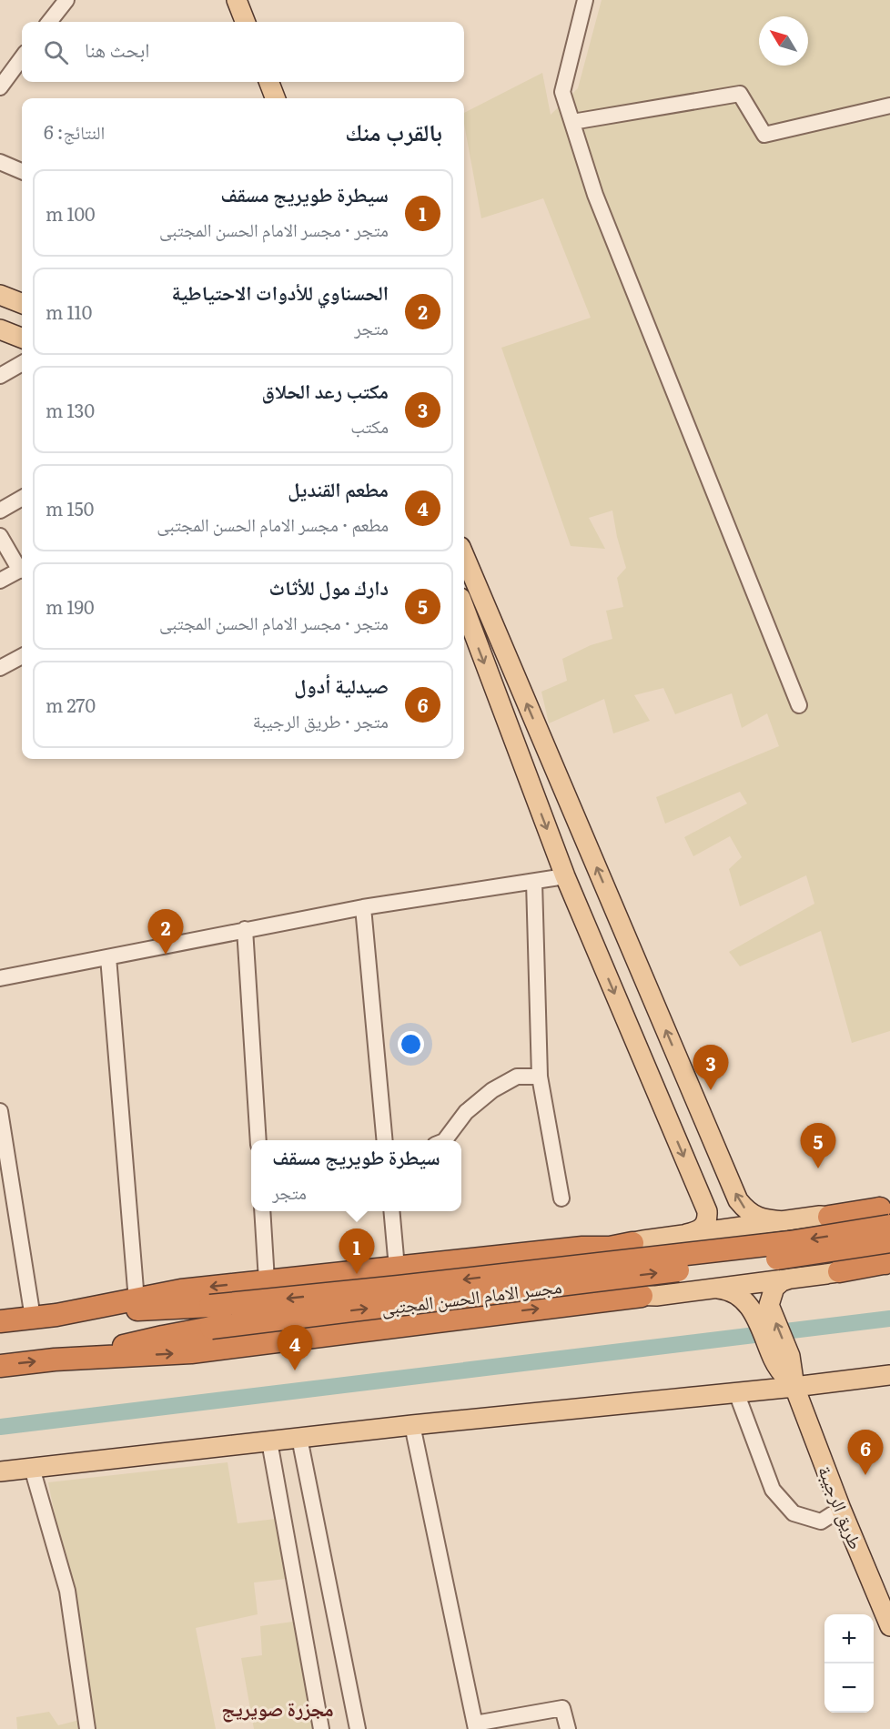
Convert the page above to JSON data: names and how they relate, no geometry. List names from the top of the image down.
{
  "streets": {
    "highway": ["مجسر الامام الحسن المجتبى"],
    "main road": ["طريق الرجيبة"]
  },
  "districts": ["مجزرة صويريج"],
  "north": "top left",
  "page": {
    "search": "ابحث هنا",
    "heading": ["بالقرب منك", "النتائج: 6"],
    "list": [
      {
        "mark": "1",
        "name": "سيطرة طويريج مسقف",
        "note": "متجر · مجسر الامام الحسن المجتبى",
        "value": "100 m"
      },
      {
        "mark": "2",
        "name": "الحسناوي للأدوات الاحتياطية",
        "note": "متجر",
        "value": "110 m"
      },
      {
        "mark": "3",
        "name": "مكتب رعد الحلاق",
        "note": "مكتب",
        "value": "130 m"
      },
      {
        "mark": "4",
        "name": "مطعم القنديل",
        "note": "مطعم · مجسر الامام الحسن المجتبى",
        "value": "150 m"
      },
      {
        "mark": "5",
        "name": "دارك مول للأثاث",
        "note": "متجر · مجسر الامام الحسن المجتبى",
        "value": "190 m"
      },
      {
        "mark": "6",
        "name": "صيدلية أدول",
        "note": "متجر · طريق الرجيبة",
        "value": "270 m"
      }
    ],
    "pins": [
      "2",
      "3",
      "5",
      "1",
      "4",
      "6"
    ],
    "popup": ["سيطرة طويريج مسقف", "متجر"],
    "map_buttons": ["+", "−"]
  }
}
